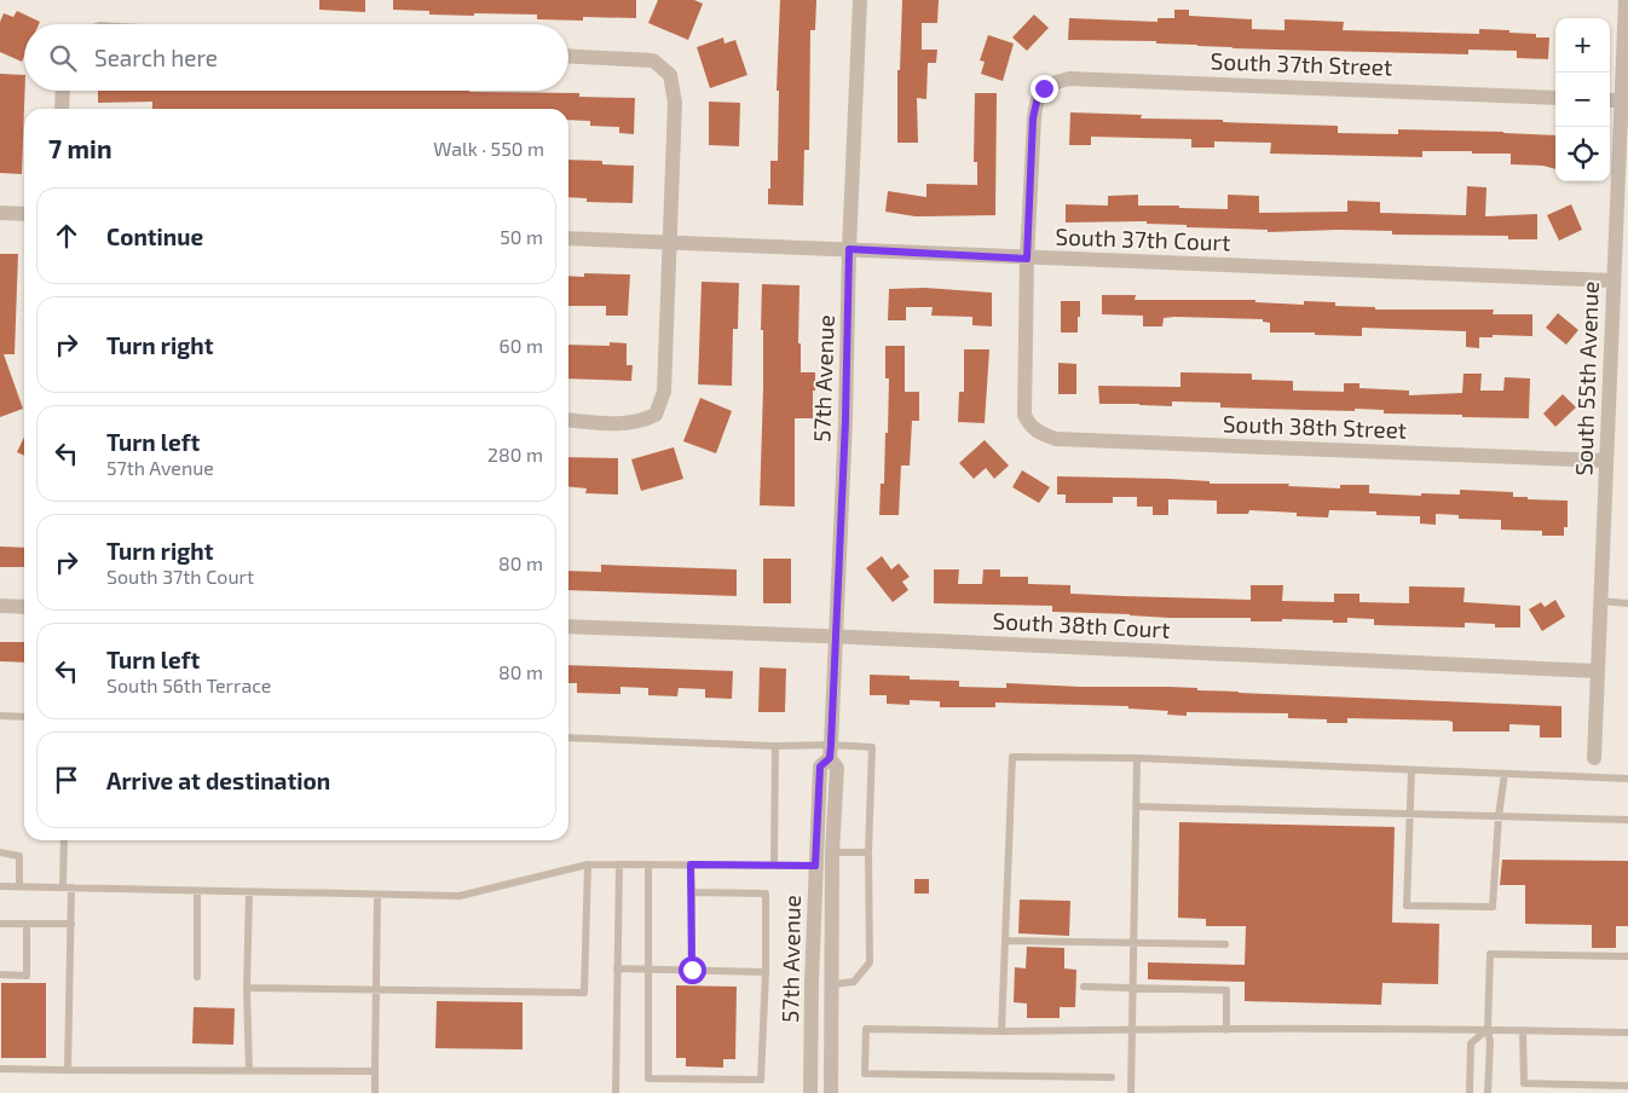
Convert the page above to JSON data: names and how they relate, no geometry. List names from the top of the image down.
{
  "streets": {
    "street": [
      "South 37th Street",
      "South 37th Court",
      "57th Avenue",
      "South 55th Avenue",
      "South 38th Street",
      "South 38th Court"
    ]
  },
  "crossings": [
    ["South 37th Street", "South 37th Court"],
    ["South 37th Street", "South 38th Street"],
    ["South 37th Court", "57th Avenue"],
    ["South 37th Court", "South 55th Avenue"],
    ["South 37th Court", "South 38th Street"],
    ["57th Avenue", "South 38th Court"],
    ["South 55th Avenue", "South 38th Street"],
    ["South 55th Avenue", "South 38th Court"]
  ],
  "page": {
    "map_buttons": ["+", "−"],
    "search": "Search here",
    "heading": ["7 min", "Walk · 550 m"],
    "list": [
      ["Continue", "50 m"],
      ["Turn right", "60 m"],
      ["Turn left", "57th Avenue", "280 m"],
      ["Turn right", "South 37th Court", "80 m"],
      ["Turn left", "South 56th Terrace", "80 m"],
      "Arrive at destination"
    ]
  }
}
